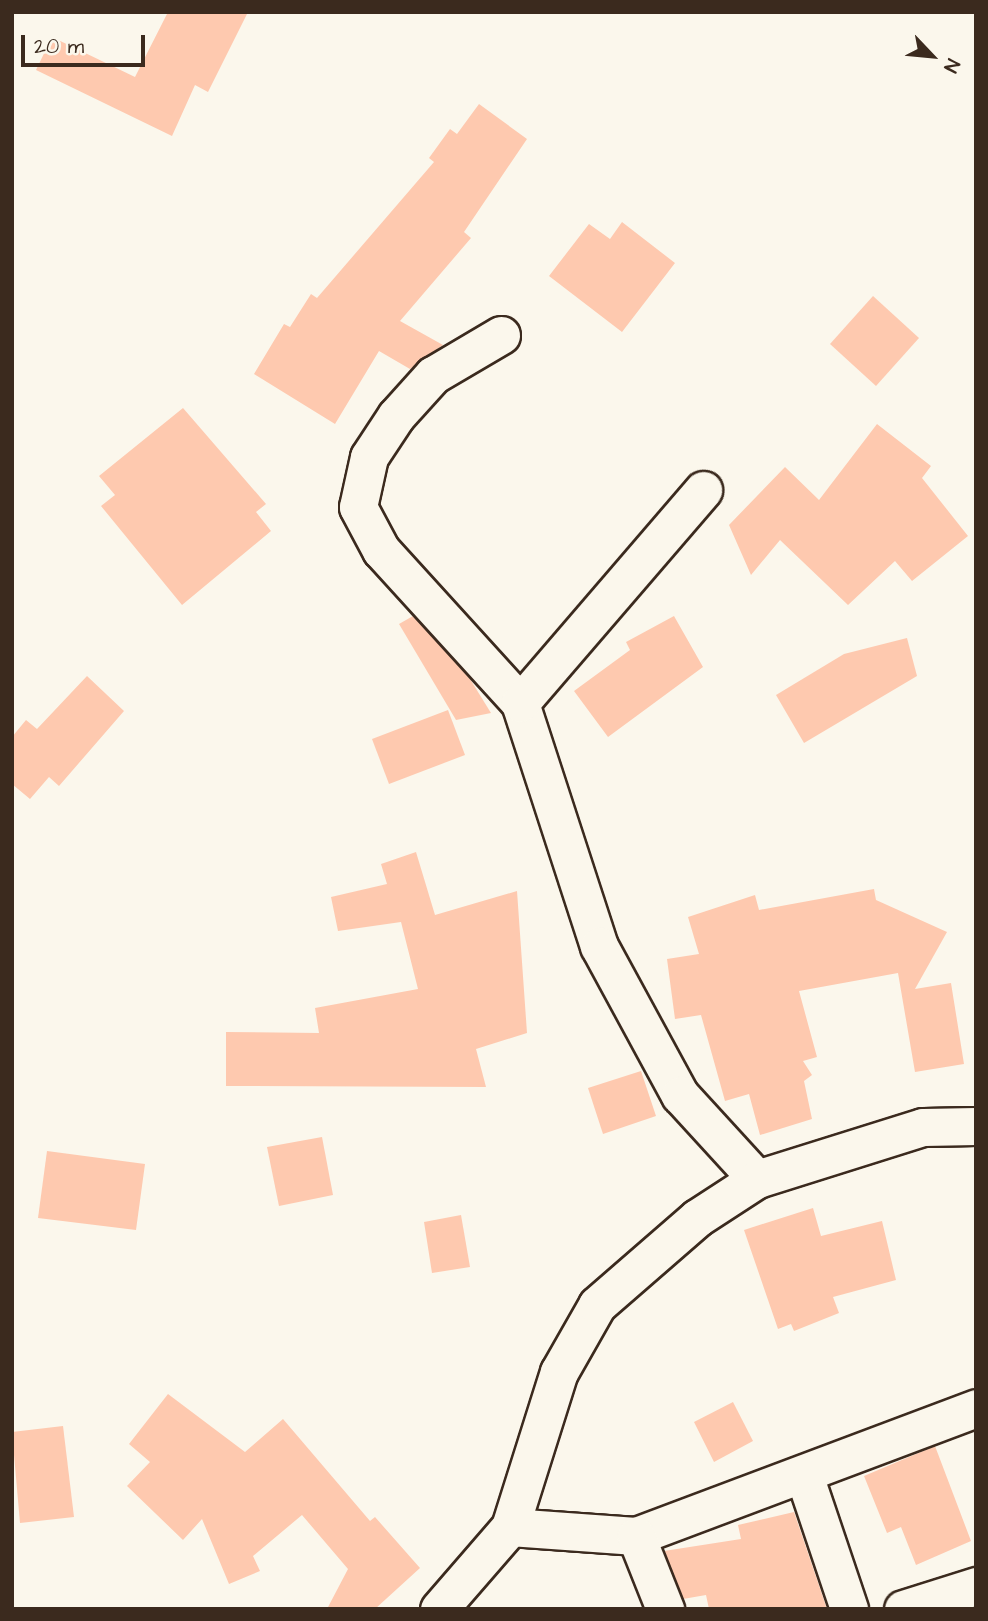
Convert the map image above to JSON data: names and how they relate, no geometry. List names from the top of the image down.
{
  "scale_bar": "20 m",
  "north": "bottom right"
}
